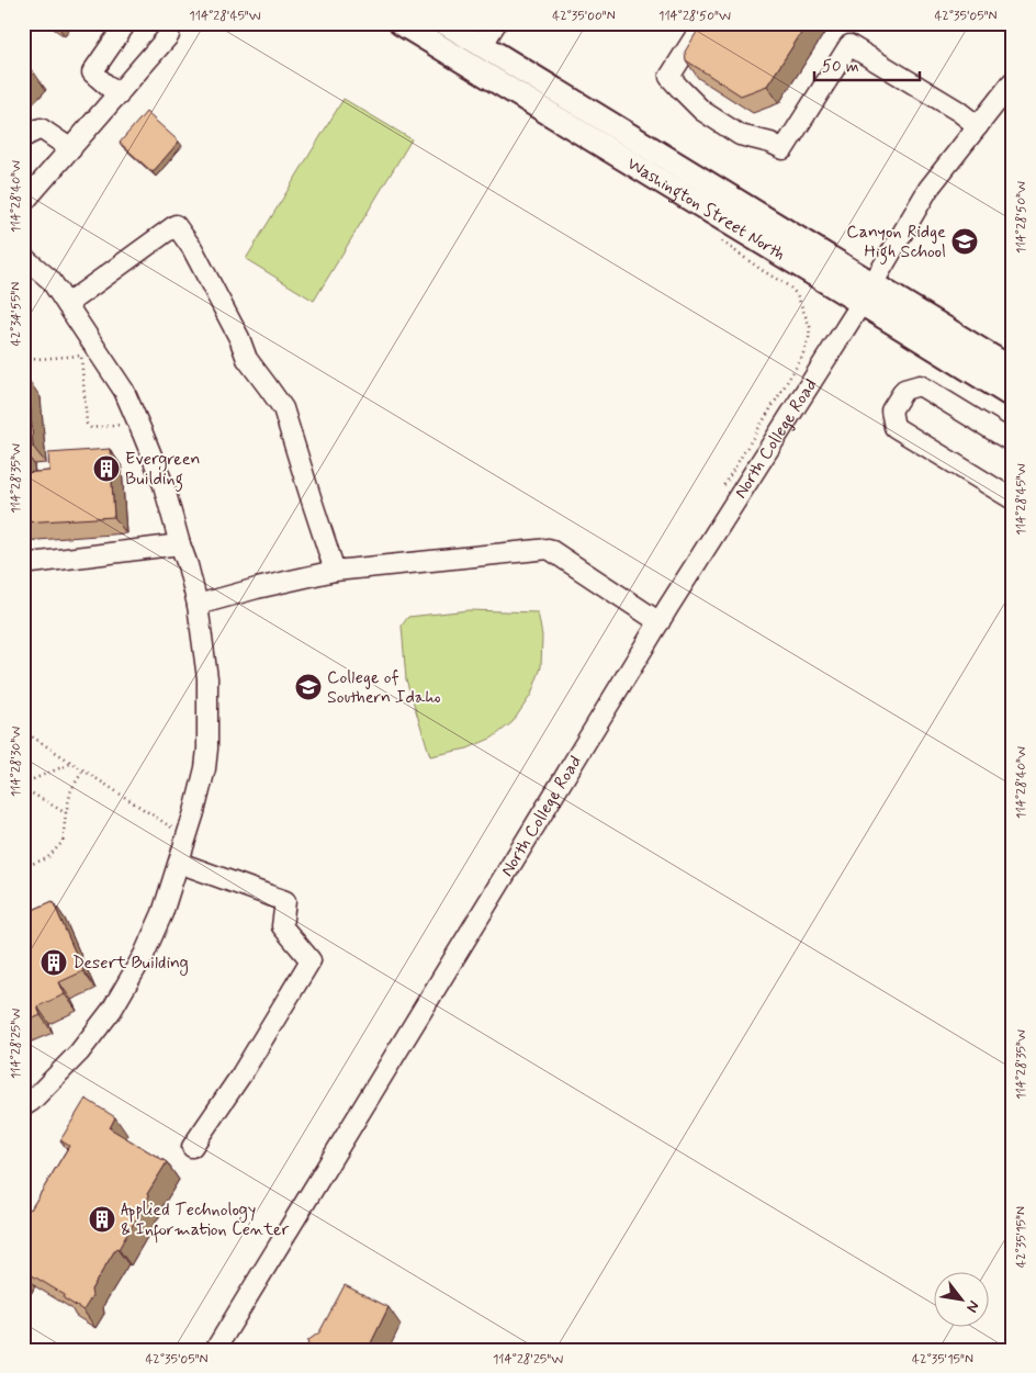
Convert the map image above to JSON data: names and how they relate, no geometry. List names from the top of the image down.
{
  "streets": {
    "main road": ["Washington Street North"],
    "street": ["North College Road"]
  },
  "crossings": [
    ["Washington Street North", "North College Road"]
  ],
  "places": {
    "school or university": ["Canyon Ridge High School", "College of Southern Idaho"],
    "building": ["Evergreen Building", "Desert Building", "Applied Technology & Information Center"]
  },
  "scale_bar": "50 m",
  "north": "bottom right",
  "coordinates": [
    "114°28'45\"W",
    "42°35'00\"N",
    "114°28'50\"W",
    "42°35'05\"N",
    "114°28'40\"W",
    "42°34'55\"N",
    "114°28'35\"W",
    "114°28'30\"W",
    "114°28'25\"W",
    "42°35'15\"N"
  ]
}
